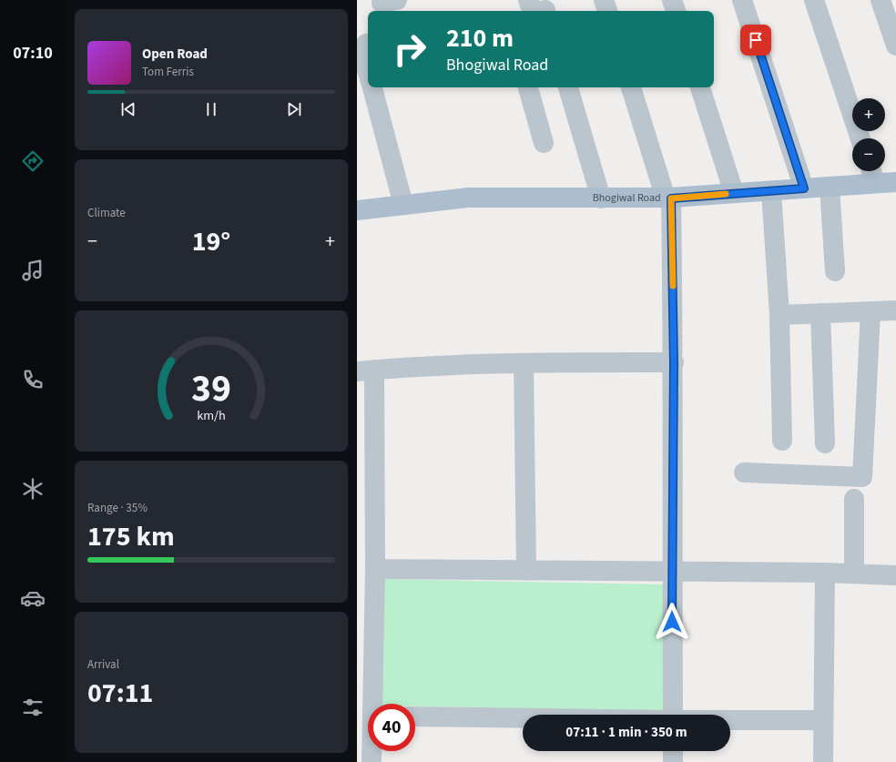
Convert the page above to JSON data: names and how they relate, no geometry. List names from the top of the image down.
{
  "streets": {
    "main road": ["Bhogiwal Road"]
  },
  "page": {
    "tabs": "07:10",
    "turn": ["210 m", "Bhogiwal Road"],
    "song": ["Open Road", "Tom Ferris"],
    "map_buttons": ["+", "−"],
    "tile": [
      "Climate",
      ["Range · 35%", "175 km"],
      ["Arrival", "07:11"]
    ],
    "heat": ["−", "19°", "+"],
    "limit": "40",
    "trip": "07:11 · 1 min · 350 m",
    "gauge": ["39", "km/h"]
  }
}
